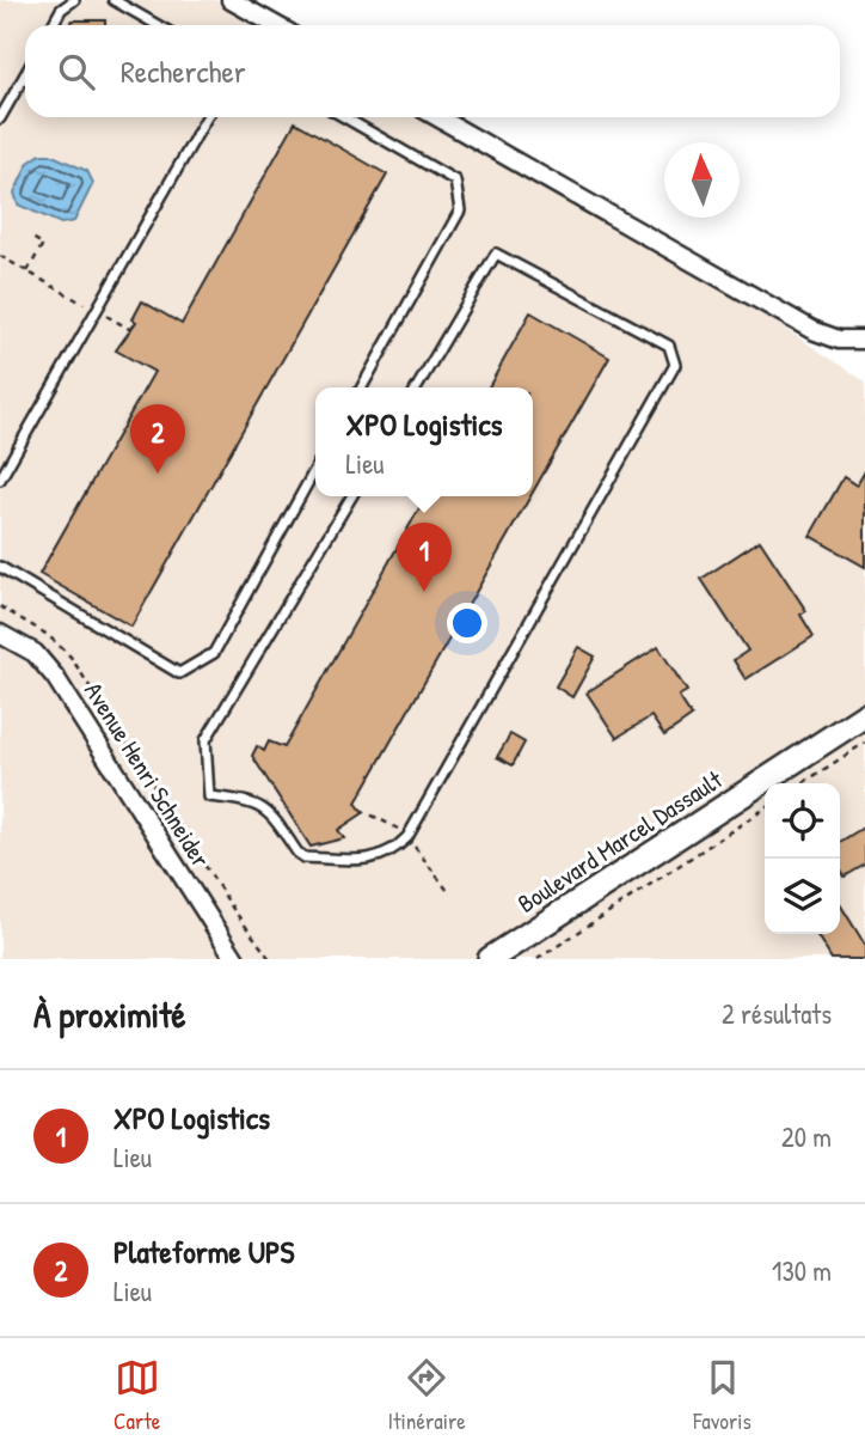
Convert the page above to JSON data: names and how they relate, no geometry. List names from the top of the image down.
{
  "streets": {
    "street": ["Avenue Henri Schneider", "Boulevard Marcel Dassault"]
  },
  "north": "top",
  "page": {
    "search": "Rechercher",
    "popup": ["XPO Logistics", "Lieu"],
    "pins": ["2", "1"],
    "heading": ["À proximité", "2 résultats"],
    "list": [
      {
        "mark": "1",
        "name": "XPO Logistics",
        "note": "Lieu",
        "value": "20 m"
      },
      {
        "mark": "2",
        "name": "Plateforme UPS",
        "note": "Lieu",
        "value": "130 m"
      }
    ],
    "nav": ["Carte", "Itinéraire", "Favoris"]
  }
}
